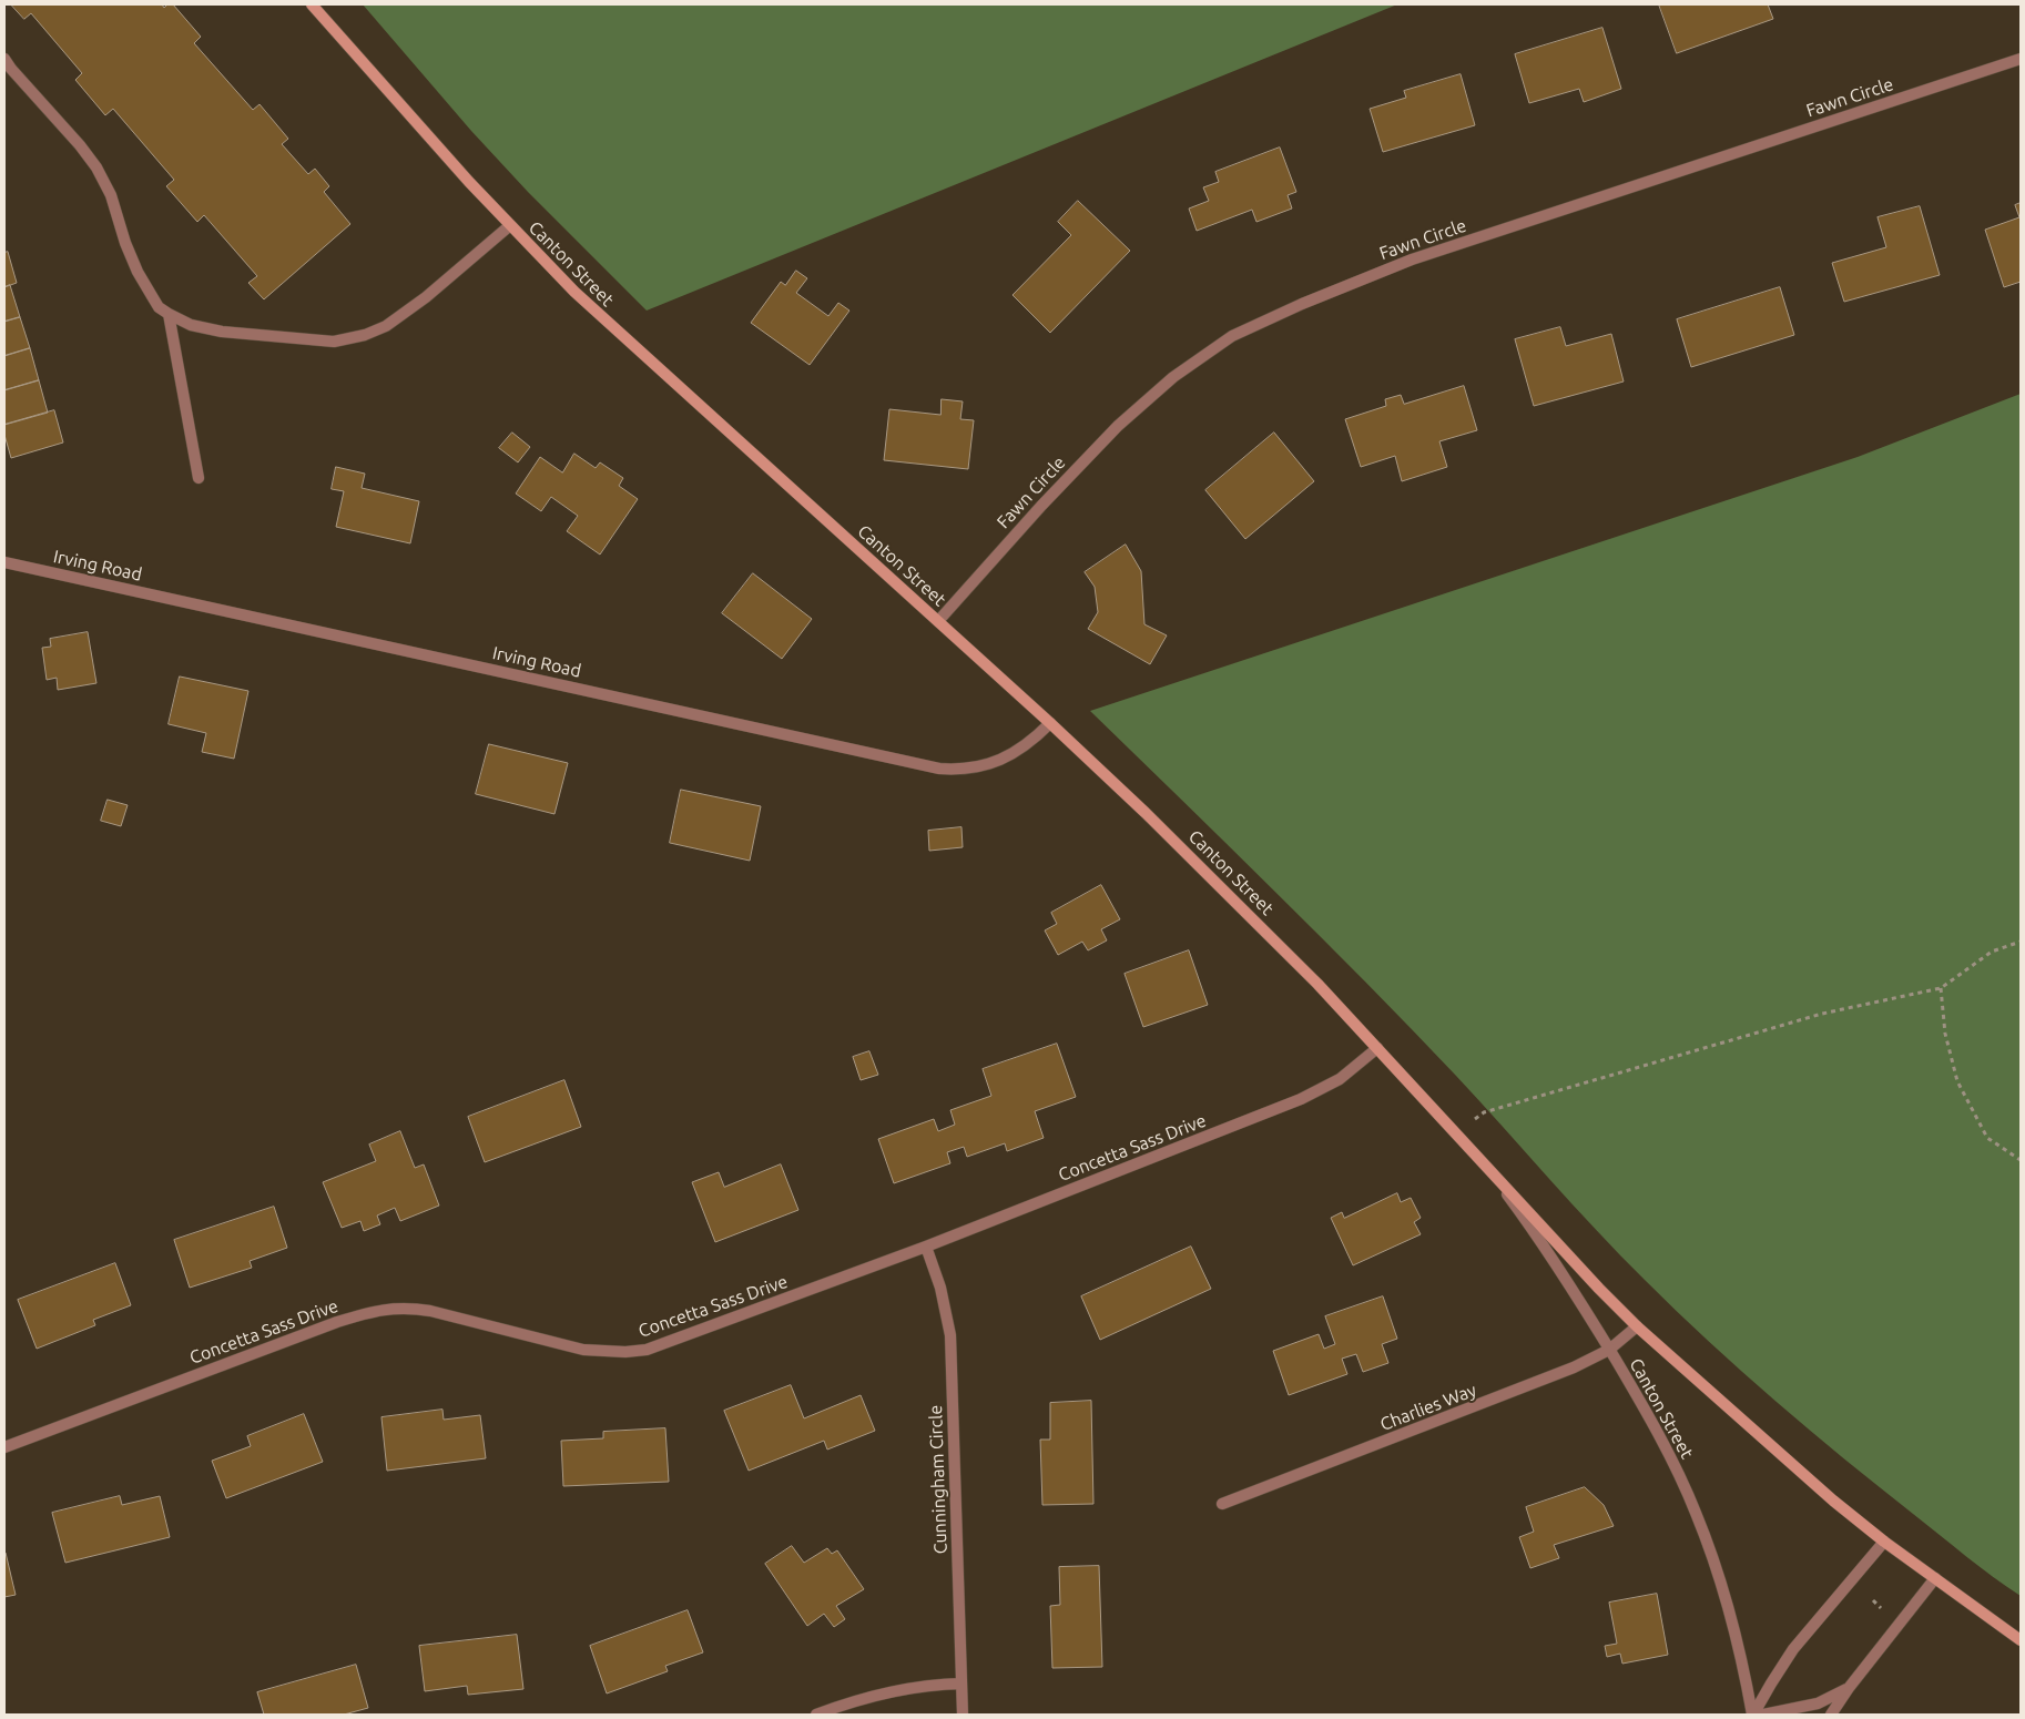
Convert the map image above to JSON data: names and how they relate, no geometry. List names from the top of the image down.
{
  "streets": {
    "main road": ["Canton Street"],
    "street": [
      "Fawn Circle",
      "Irving Road",
      "Concetta Sass Drive",
      "Charlies Way",
      "Cunningham Circle"
    ]
  },
  "crossings": [
    ["Fawn Circle", "Canton Street"],
    ["Canton Street", "Irving Road"],
    ["Canton Street", "Concetta Sass Drive"],
    ["Canton Street", "Charlies Way"],
    ["Concetta Sass Drive", "Cunningham Circle"]
  ]
}
